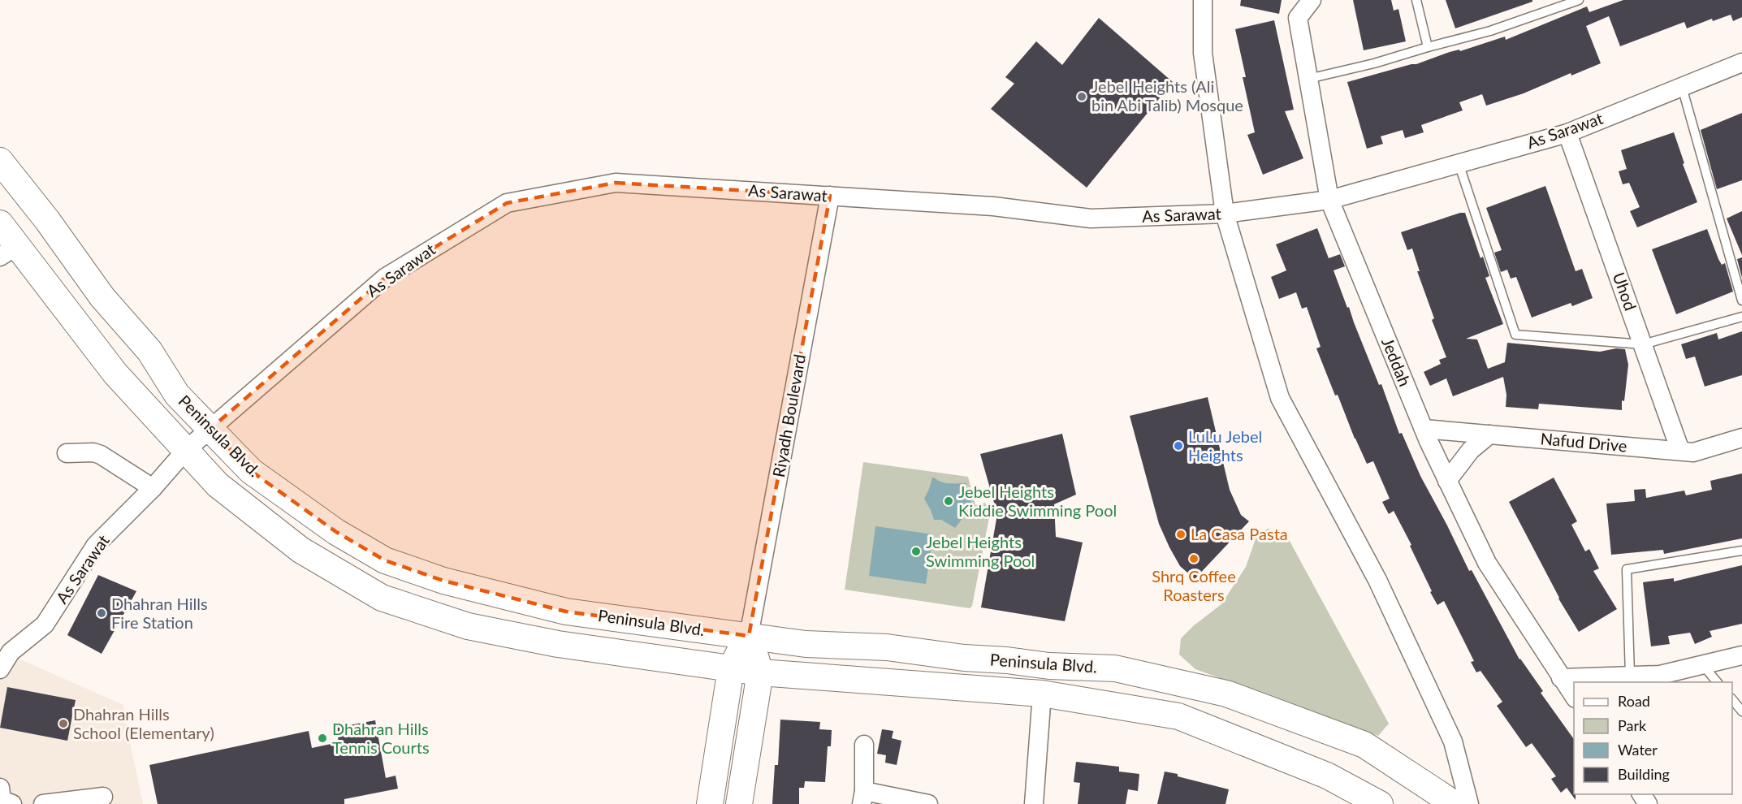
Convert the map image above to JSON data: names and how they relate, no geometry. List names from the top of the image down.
{
  "streets": {
    "main road": ["Riyadh Boulevard", "Peninsula Blvd."],
    "street": [
      "As Sarawat",
      "Uhod",
      "Jeddah",
      "Nafud Drive"
    ]
  },
  "crossings": [
    ["As Sarawat", "Uhod"],
    ["As Sarawat", "Jeddah"],
    ["As Sarawat", "Riyadh Boulevard"],
    ["As Sarawat", "Peninsula Blvd."],
    ["Uhod", "Nafud Drive"],
    ["Jeddah", "Nafud Drive"],
    ["Riyadh Boulevard", "Peninsula Blvd."]
  ],
  "places": [
    "Jebel Heights (Ali bin Abi Talib) Mosque",
    "LuLu Jebel Heights",
    "Jebel Heights Kiddie Swimming Pool",
    "La Casa Pasta",
    "Jebel Heights Swimming Pool",
    "Shrq Coffee Roasters",
    "Dhahran Hills Fire Station",
    "Dhahran Hills School (Elementary)",
    "Dhahran Hills Tennis Courts"
  ],
  "legend": [
    "Road",
    "Park",
    "Water",
    "Building"
  ]
}
